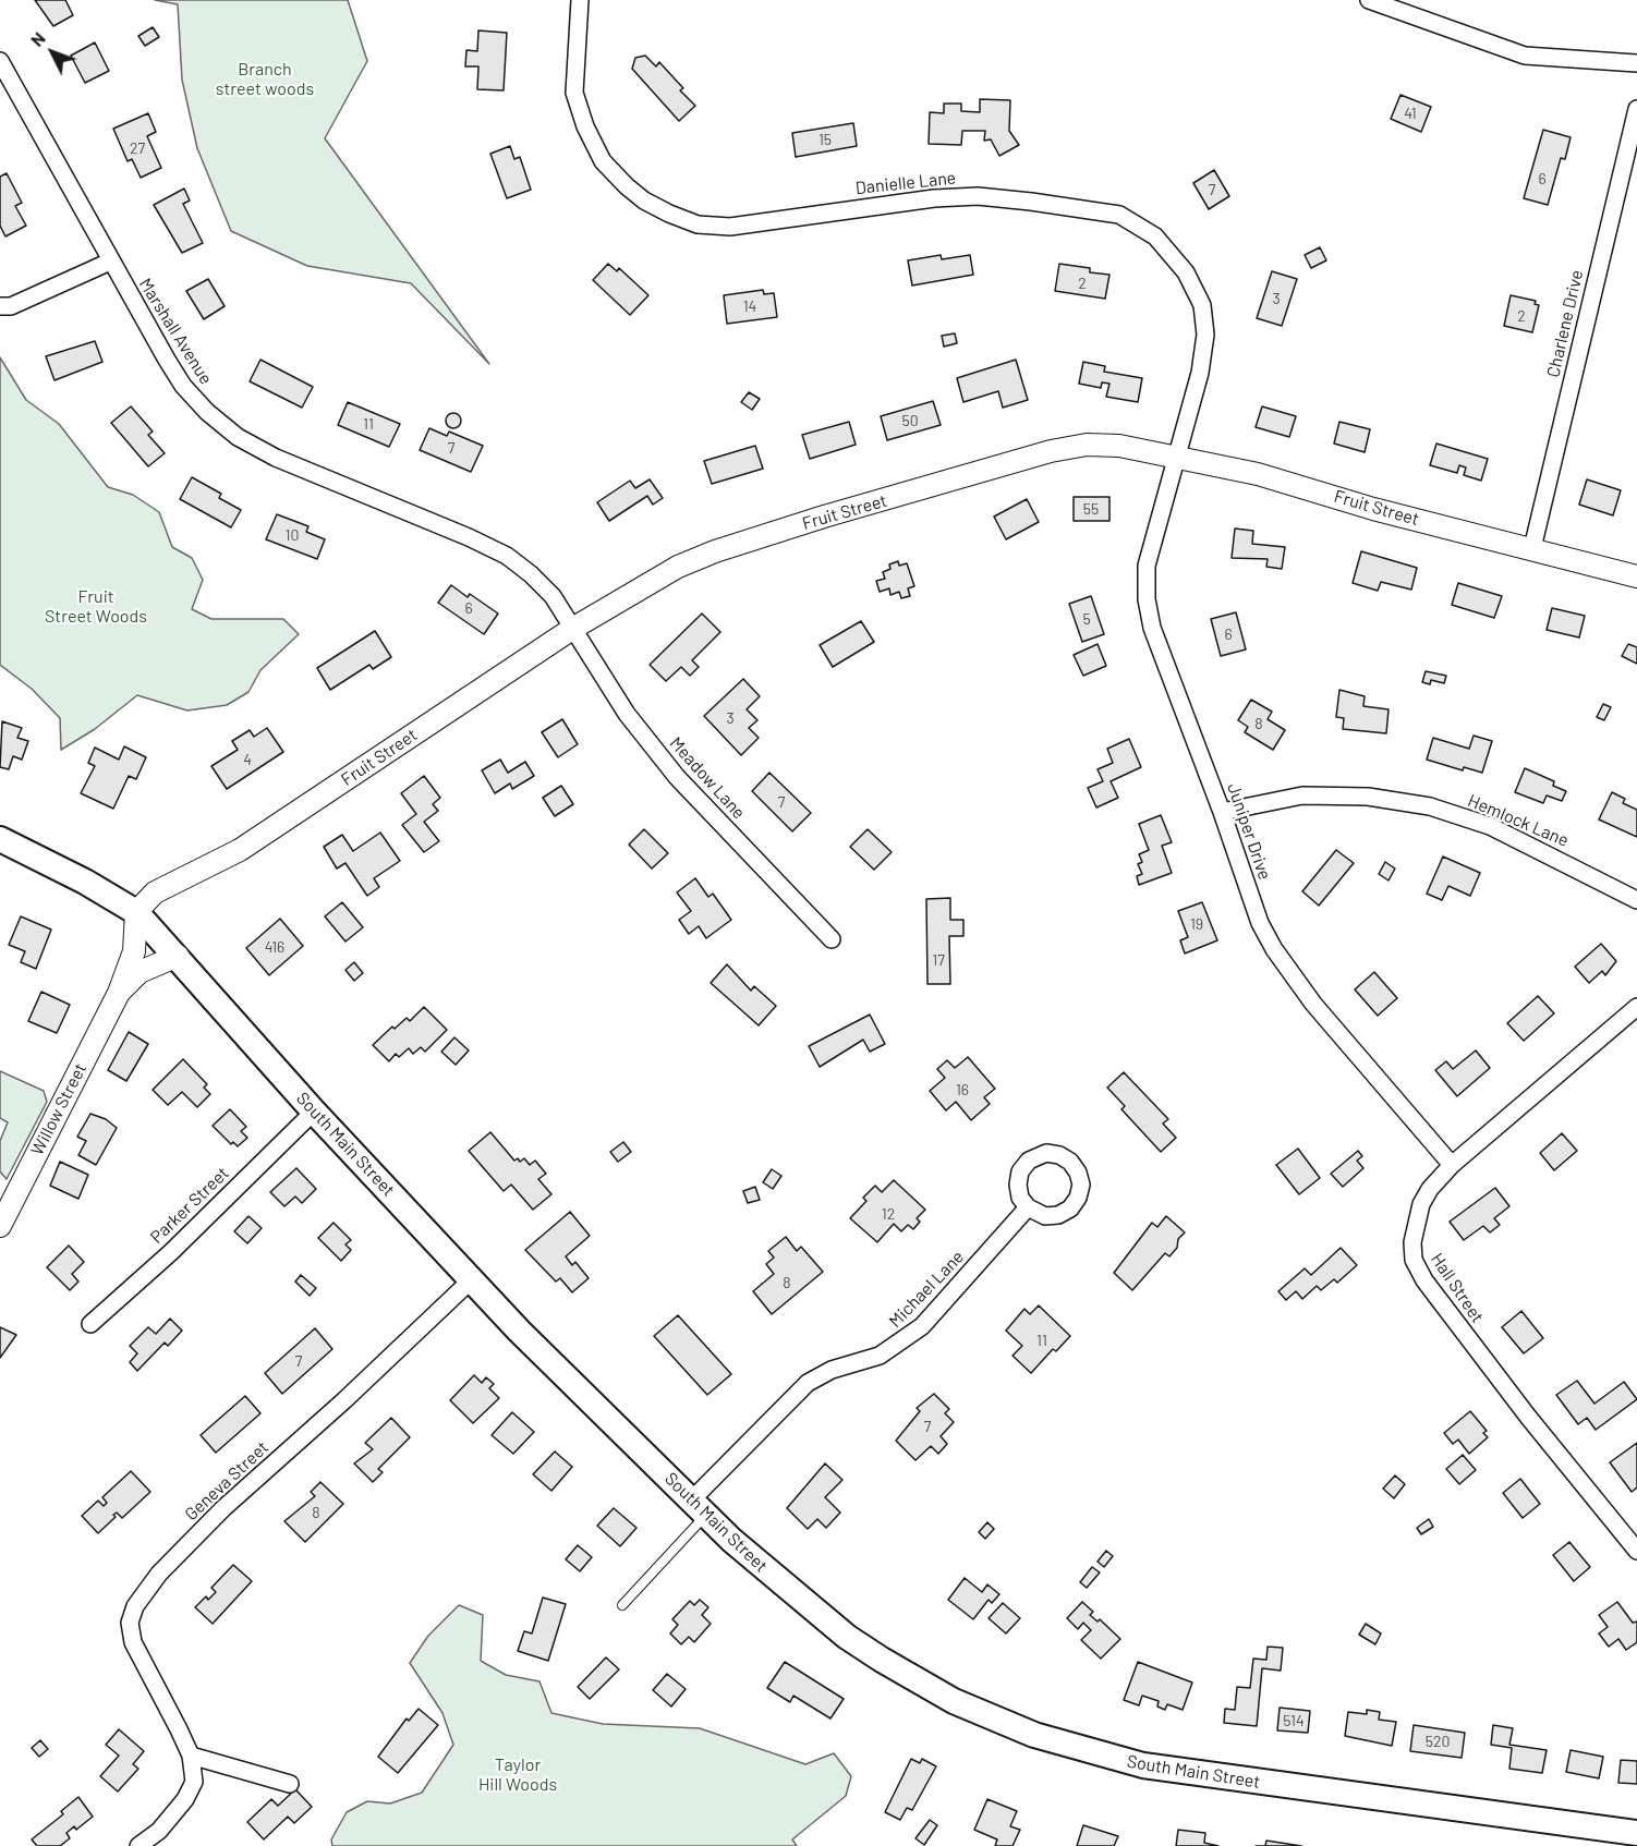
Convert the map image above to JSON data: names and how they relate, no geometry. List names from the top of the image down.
{
  "streets": {
    "main road": ["South Main Street"],
    "street": [
      "Danielle Lane",
      "Charlene Drive",
      "Marshall Avenue",
      "Fruit Street",
      "Meadow Lane",
      "Hemlock Lane",
      "Juniper Drive",
      "Willow Street",
      "Parker Street",
      "Hall Street",
      "Michael Lane",
      "Geneva Street"
    ]
  },
  "crossings": [
    ["Danielle Lane", "Fruit Street"],
    ["Danielle Lane", "Juniper Drive"],
    ["Charlene Drive", "Fruit Street"],
    ["Marshall Avenue", "Fruit Street"],
    ["Marshall Avenue", "Meadow Lane"],
    ["Fruit Street", "Meadow Lane"],
    ["Fruit Street", "Juniper Drive"],
    ["Fruit Street", "South Main Street"],
    ["Hemlock Lane", "Juniper Drive"],
    ["Juniper Drive", "Hall Street"],
    ["South Main Street", "Parker Street"],
    ["South Main Street", "Michael Lane"],
    ["South Main Street", "Geneva Street"]
  ],
  "parks": ["Branch street woods", "Fruit Street Woods", "Taylor Hill Woods"],
  "house_numbers": [
    "41",
    "15",
    "27",
    "6",
    "7",
    "2",
    "3",
    "14",
    "2",
    "50",
    "11",
    "7",
    "55",
    "10",
    "6",
    "5",
    "6",
    "3",
    "8",
    "4",
    "7",
    "19",
    "416",
    "17",
    "16",
    "12",
    "8",
    "11",
    "7",
    "7",
    "8",
    "514",
    "520"
  ],
  "north": "top left"
}
